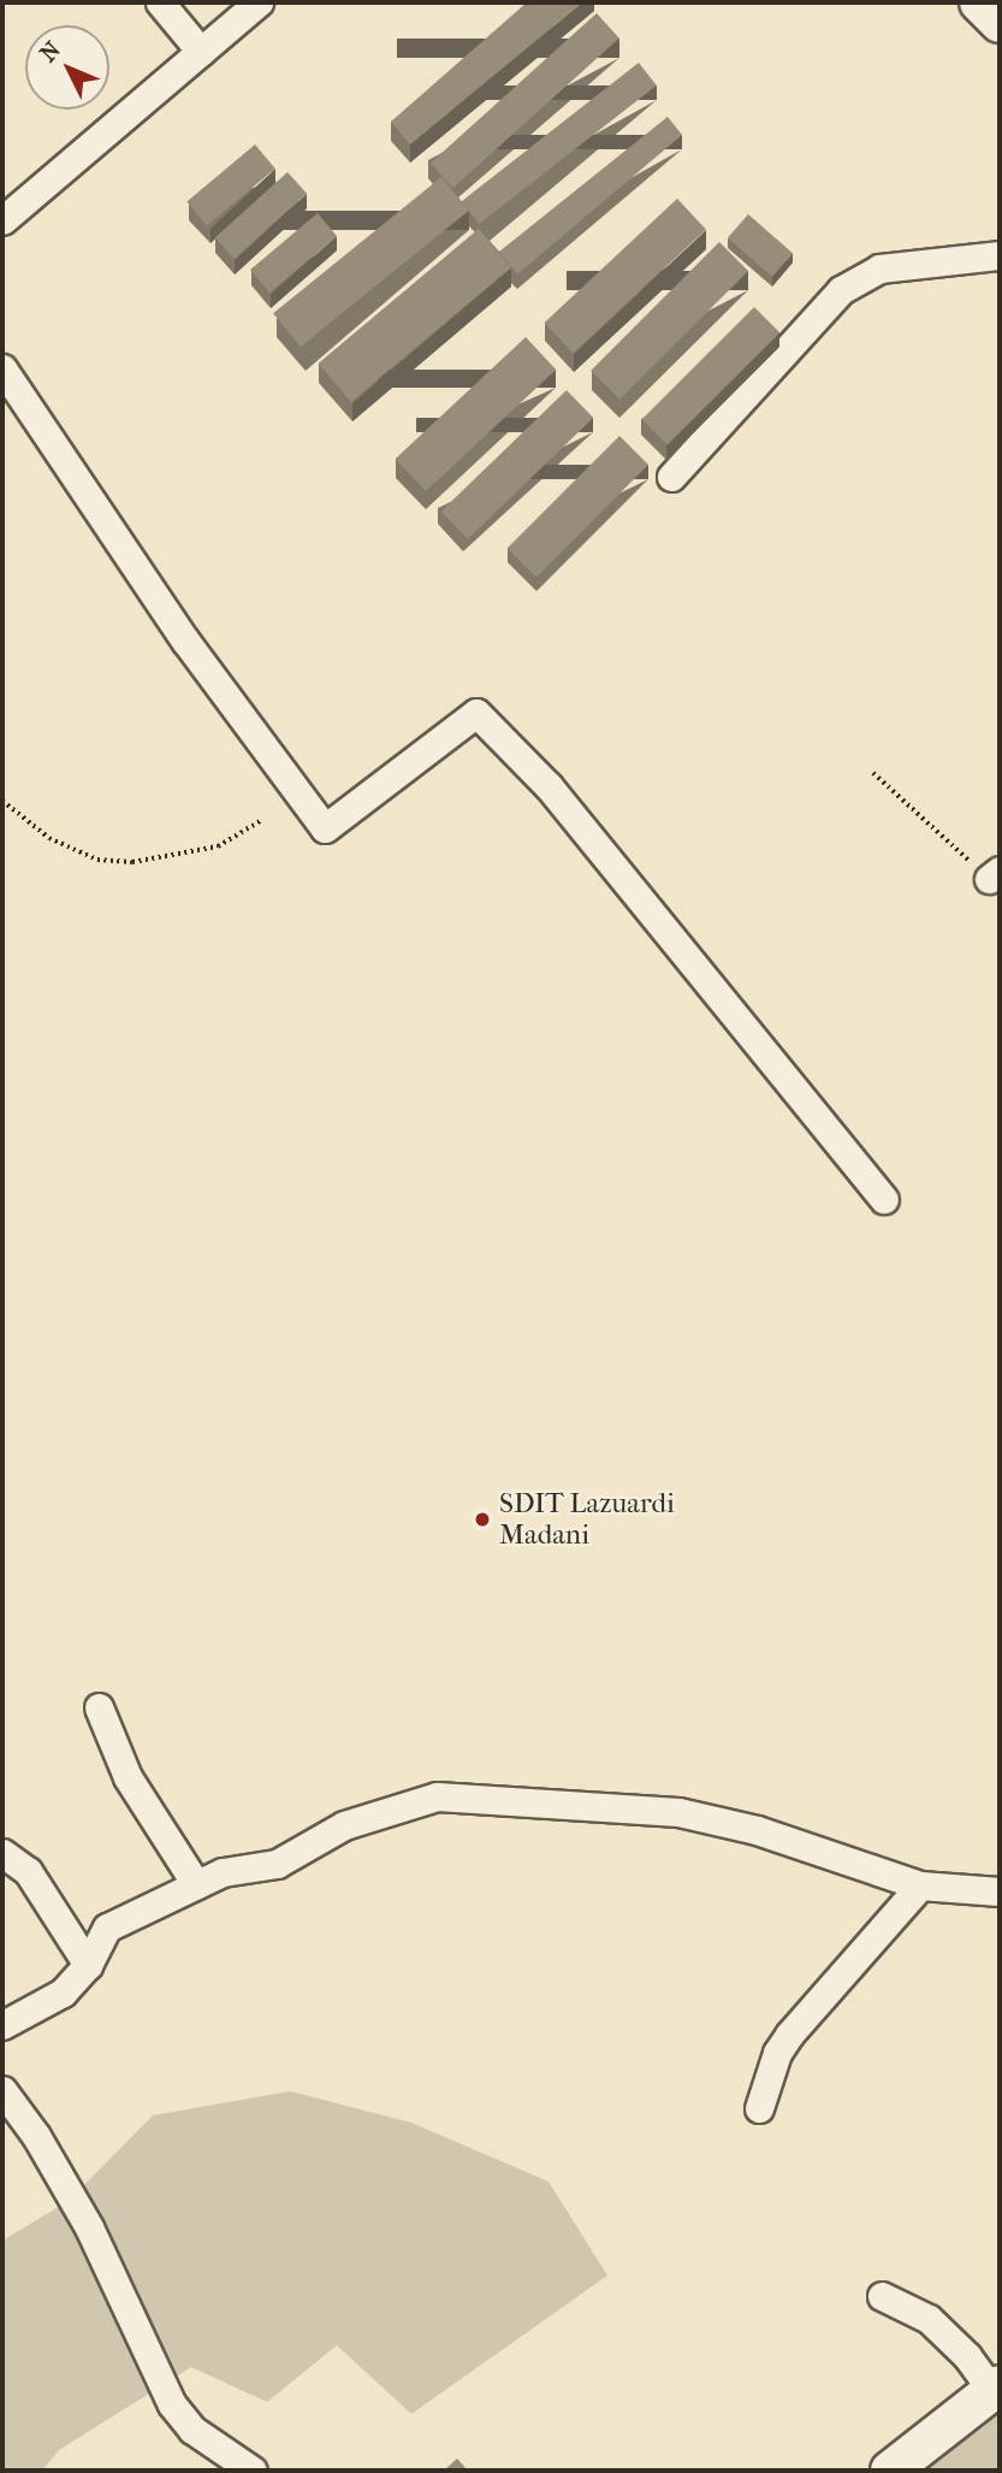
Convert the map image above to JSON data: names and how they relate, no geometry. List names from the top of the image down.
{
  "places": ["SDIT Lazuardi Madani"],
  "north": "top left"
}
